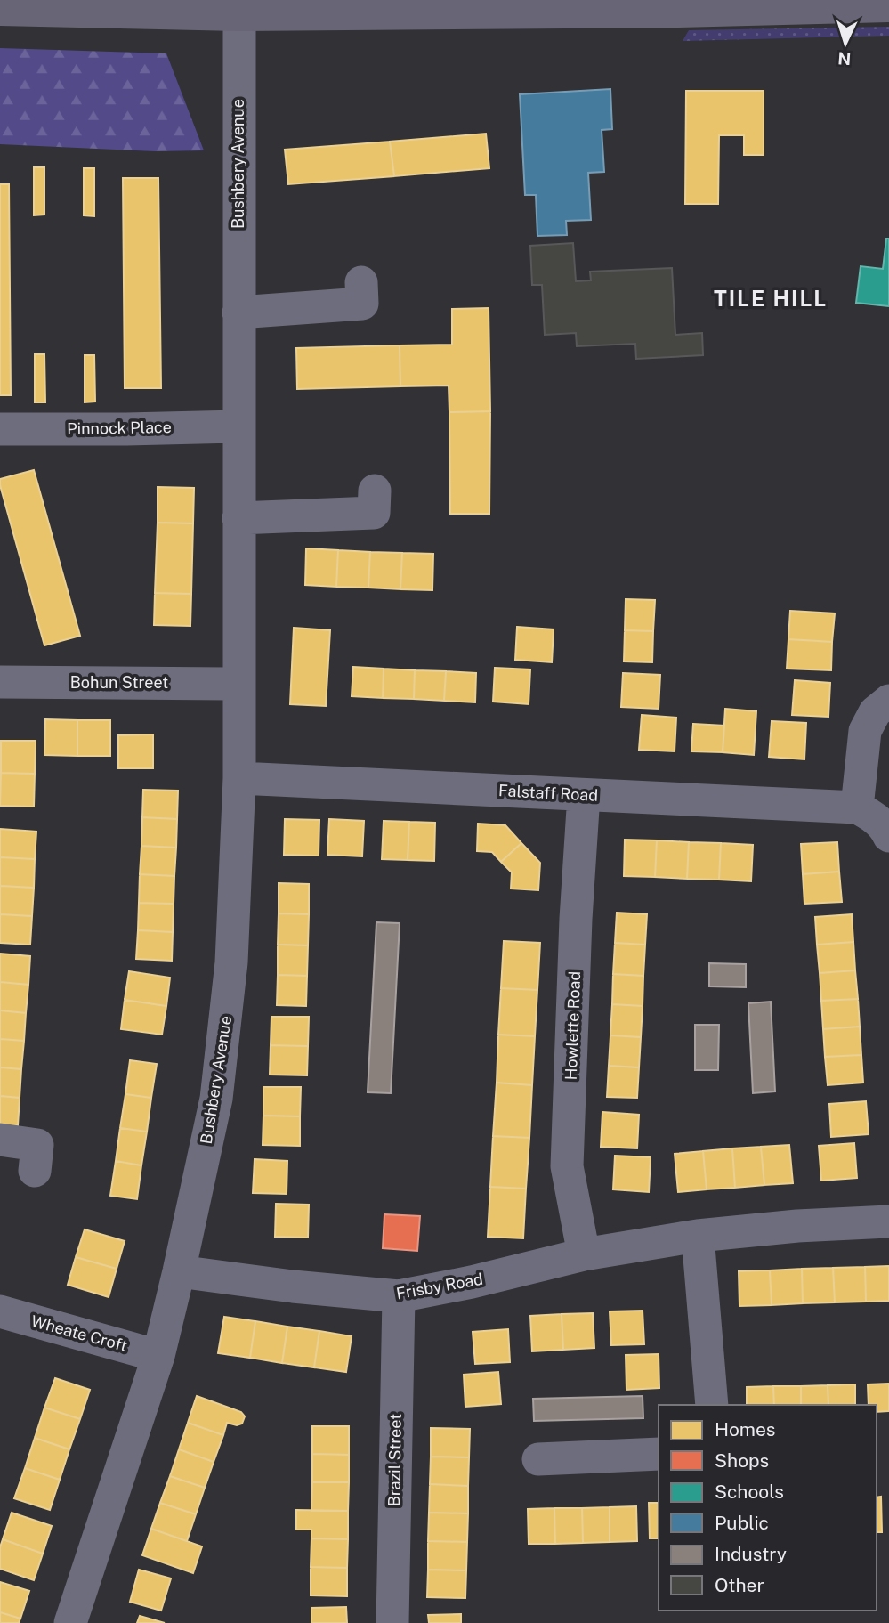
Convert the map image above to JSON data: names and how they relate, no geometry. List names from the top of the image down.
{
  "streets": {
    "street": [
      "Bushbery Avenue",
      "Pinnock Place",
      "Bohun Street",
      "Falstaff Road",
      "Howlette Road",
      "Frisby Road",
      "Wheate Croft",
      "Brazil Street"
    ]
  },
  "crossings": [
    ["Bushbery Avenue", "Pinnock Place"],
    ["Bushbery Avenue", "Bohun Street"],
    ["Bushbery Avenue", "Falstaff Road"],
    ["Bushbery Avenue", "Frisby Road"],
    ["Bushbery Avenue", "Wheate Croft"],
    ["Falstaff Road", "Howlette Road"],
    ["Howlette Road", "Frisby Road"],
    ["Frisby Road", "Brazil Street"]
  ],
  "districts": ["TILE HILL"],
  "legend": [
    "Homes",
    "Shops",
    "Schools",
    "Public",
    "Industry",
    "Other"
  ],
  "north": "bottom"
}
